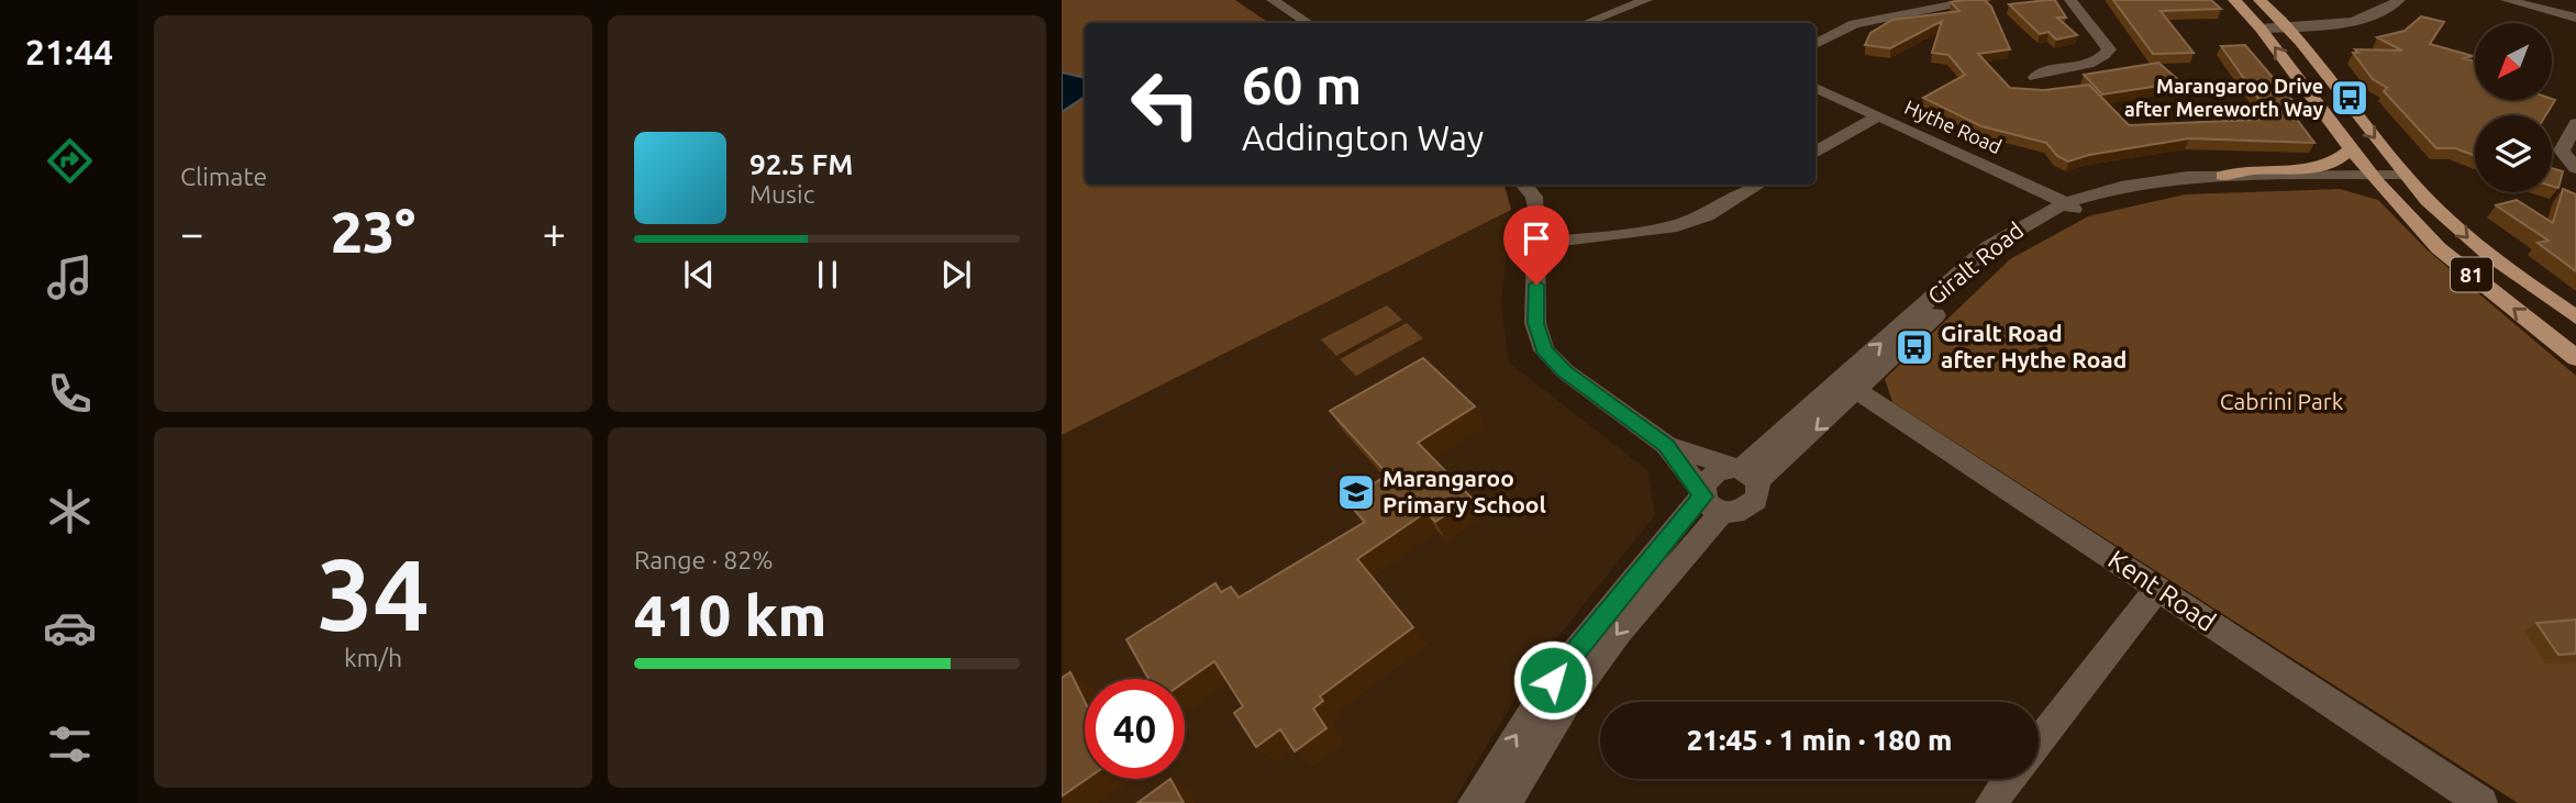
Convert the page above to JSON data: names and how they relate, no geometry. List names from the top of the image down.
{
  "streets": {
    "main road": ["81"],
    "street": ["Hythe Road", "Giralt Road", "Kent Road"]
  },
  "crossings": [
    ["Hythe Road", "Giralt Road"],
    ["Giralt Road", "81"],
    ["Giralt Road", "Kent Road"]
  ],
  "parks": ["Cabrini Park"],
  "places": {
    "bus stop": ["Marangaroo Drive after Mereworth Way", "Giralt Road after Hythe Road"],
    "school or university": ["Marangaroo Primary School"]
  },
  "north": "bottom left",
  "page": {
    "tabs": "21:44",
    "tile": [
      "Climate",
      ["34", "km/h"],
      ["Range · 82%", "410 km"]
    ],
    "turn": ["60 m", "Addington Way"],
    "song": ["92.5 FM", "Music"],
    "heat": ["−", "23°", "+"],
    "limit": "40",
    "trip": "21:45 · 1 min · 180 m"
  }
}
